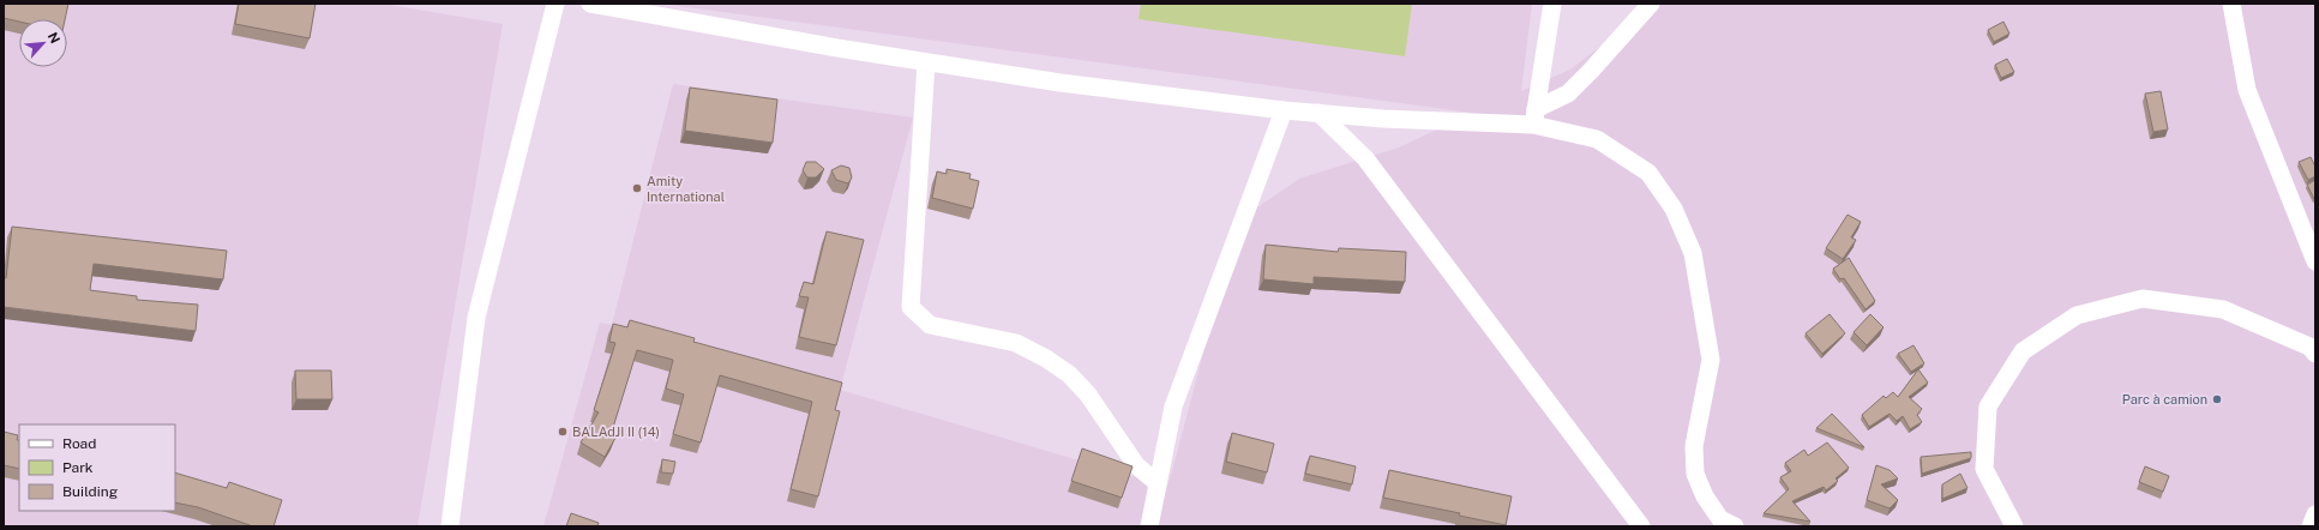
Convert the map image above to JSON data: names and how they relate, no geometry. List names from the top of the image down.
{
  "places": ["Amity International", "Parc à camion", "BALAdJI II (14)"],
  "legend": ["Road", "Park", "Building"],
  "north": "top right"
}
